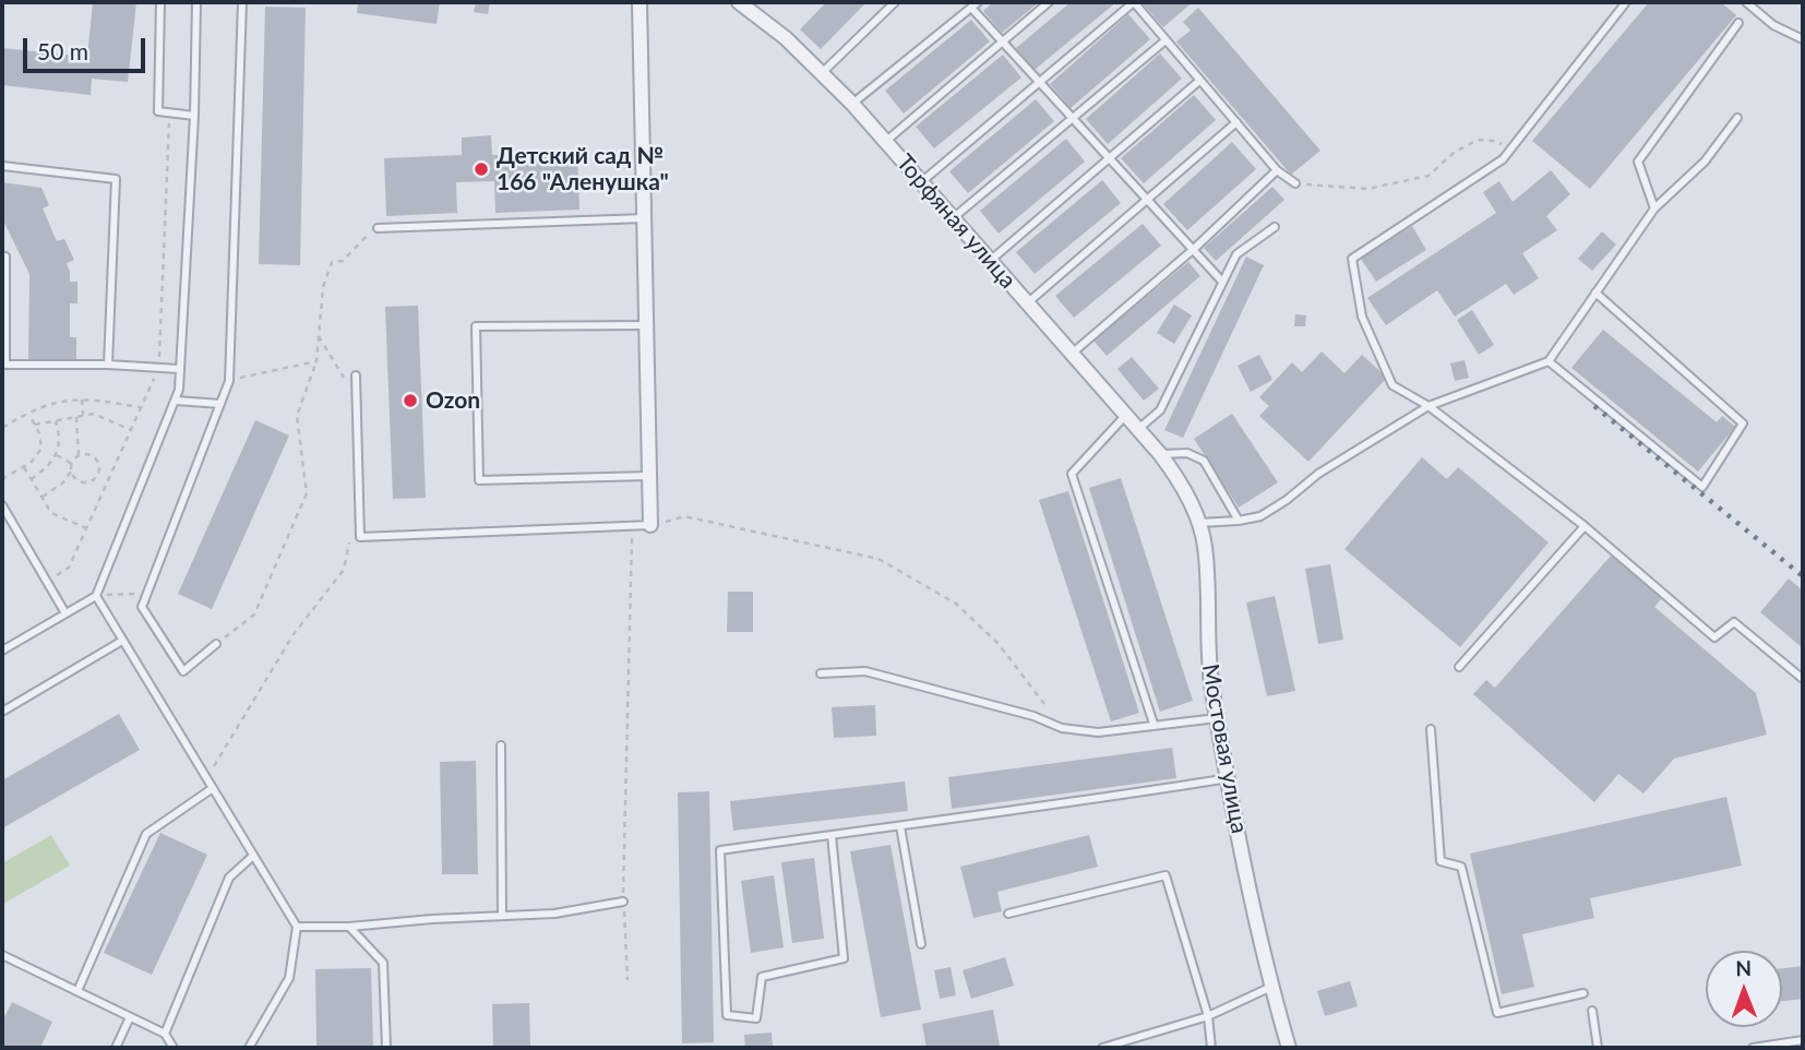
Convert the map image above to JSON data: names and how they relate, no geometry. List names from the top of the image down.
{
  "streets": {
    "street": ["Торфяная улица", "Мостовая улица"]
  },
  "crossings": [
    ["Торфяная улица", "Мостовая улица"]
  ],
  "places": ["Детский сад № 166 \"Аленушка\"", "Ozon"],
  "scale_bar": "50 m",
  "north": "top"
}
